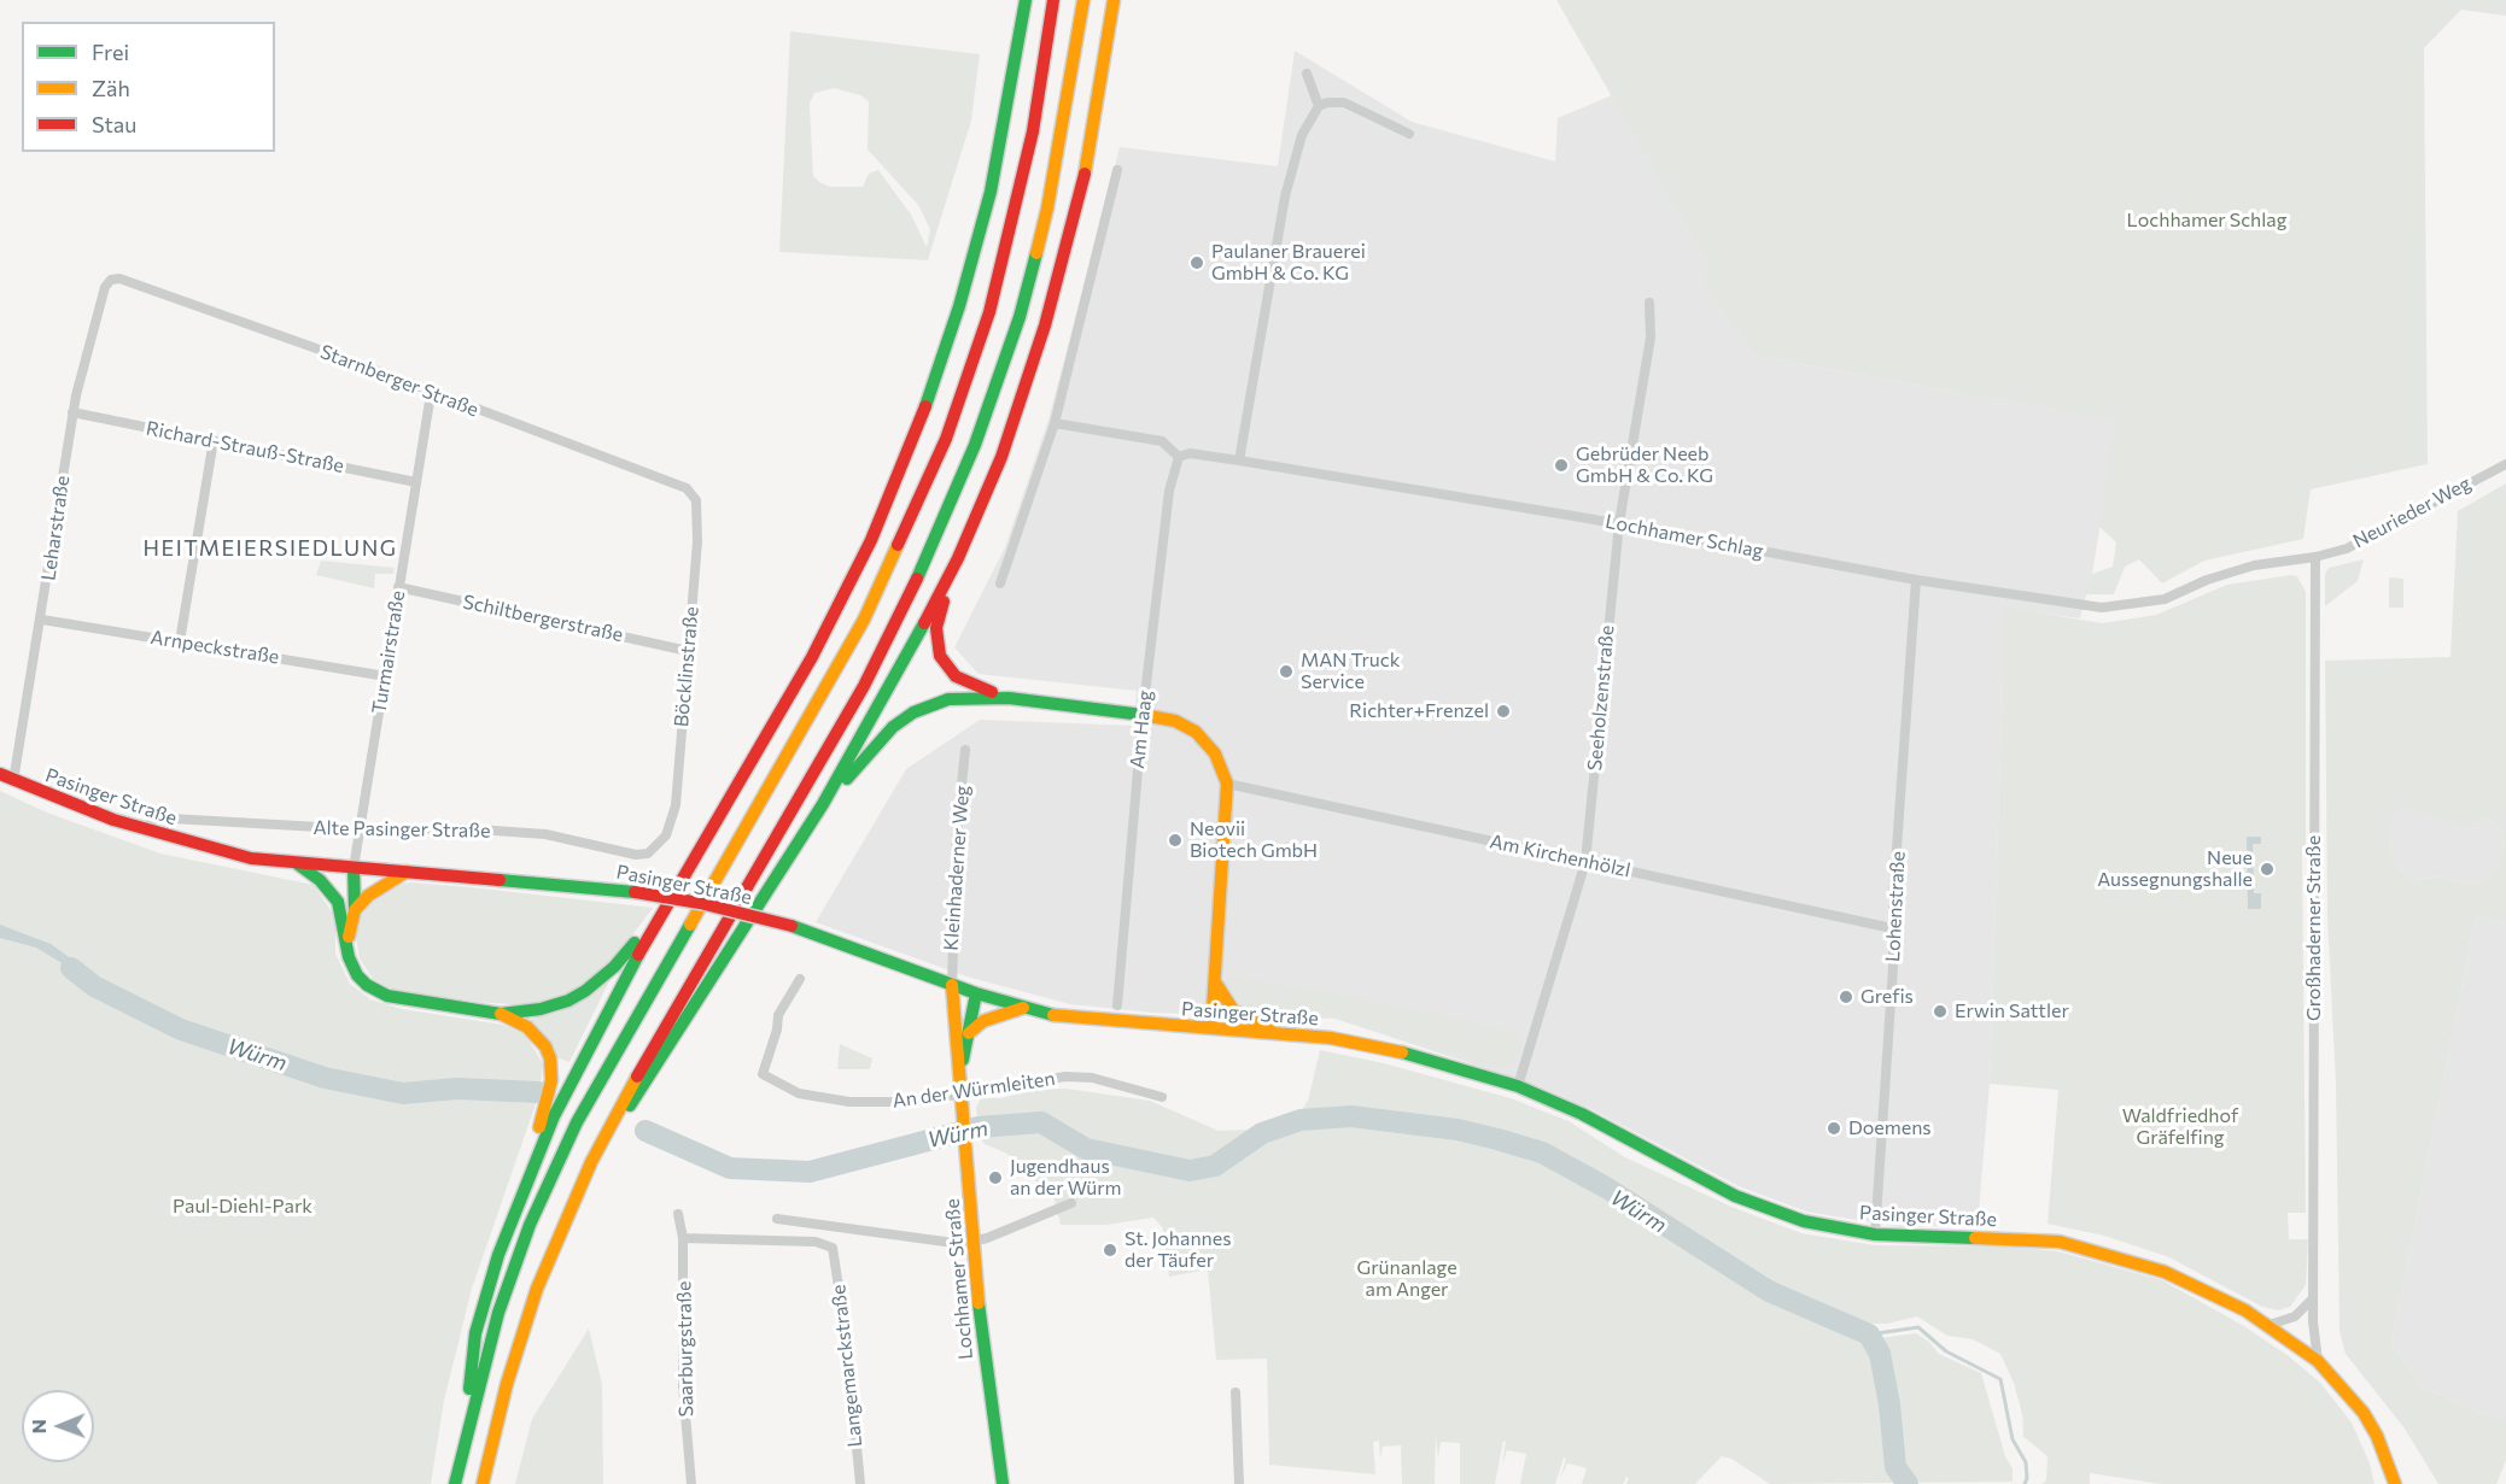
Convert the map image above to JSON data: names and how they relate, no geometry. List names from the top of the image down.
{
  "streets": {
    "main road": ["Pasinger Straße", "Lochhamer Straße"],
    "street": [
      "Starnberger Straße",
      "Richard-Strauß-Straße",
      "Neurieder Weg",
      "Leharstraße",
      "Lochhamer Schlag",
      "Schiltbergerstraße",
      "Arnpeckstraße",
      "Turmairstraße",
      "Böcklinstraße",
      "Seeholzenstraße",
      "Am Haag",
      "Alte Pasinger Straße",
      "Am Kirchenhölzl",
      "Kleinhaderner Weg",
      "Lohenstraße",
      "Großhaderner Straße",
      "An der Würmleiten",
      "Saarburgstraße",
      "Langemarckstraße"
    ]
  },
  "crossings": [
    ["Starnberger Straße", "Leharstraße"],
    ["Starnberger Straße", "Turmairstraße"],
    ["Starnberger Straße", "Böcklinstraße"],
    ["Richard-Strauß-Straße", "Leharstraße"],
    ["Richard-Strauß-Straße", "Turmairstraße"],
    ["Neurieder Weg", "Lochhamer Schlag"],
    ["Neurieder Weg", "Großhaderner Straße"],
    ["Leharstraße", "Arnpeckstraße"],
    ["Leharstraße", "Pasinger Straße"],
    ["Lochhamer Schlag", "Seeholzenstraße"],
    ["Lochhamer Schlag", "Am Haag"],
    ["Lochhamer Schlag", "Lohenstraße"],
    ["Lochhamer Schlag", "Großhaderner Straße"],
    ["Schiltbergerstraße", "Turmairstraße"],
    ["Schiltbergerstraße", "Böcklinstraße"],
    ["Arnpeckstraße", "Turmairstraße"],
    ["Turmairstraße", "Pasinger Straße"],
    ["Turmairstraße", "Alte Pasinger Straße"],
    ["Böcklinstraße", "Alte Pasinger Straße"],
    ["Seeholzenstraße", "Pasinger Straße"],
    ["Seeholzenstraße", "Am Kirchenhölzl"],
    ["Pasinger Straße", "Alte Pasinger Straße"],
    ["Pasinger Straße", "Kleinhaderner Weg"],
    ["Pasinger Straße", "Lohenstraße"],
    ["Pasinger Straße", "Großhaderner Straße"],
    ["Pasinger Straße", "Lochhamer Straße"],
    ["Am Kirchenhölzl", "Lohenstraße"],
    ["Kleinhaderner Weg", "Lochhamer Straße"],
    ["An der Würmleiten", "Lochhamer Straße"],
    ["Saarburgstraße", "Langemarckstraße"]
  ],
  "districts": ["HEITMEIERSIEDLUNG"],
  "water": ["Würm"],
  "parks": [
    "Lochhamer Schlag",
    "Waldfriedhof Gräfelfing",
    "Paul-Diehl-Park",
    "Grünanlage am Anger"
  ],
  "places": [
    "Paulaner Brauerei GmbH & Co. KG",
    "Gebrüder Neeb GmbH & Co. KG",
    "MAN Truck Service",
    "Richter+Frenzel",
    "Neovii Biotech GmbH",
    "Neue Aussegnungshalle",
    "Grefis",
    "Erwin Sattler",
    "Doemens",
    "Jugendhaus an der Würm",
    "St. Johannes der Täufer"
  ],
  "legend": ["Frei", "Zäh", "Stau"],
  "north": "left"
}
